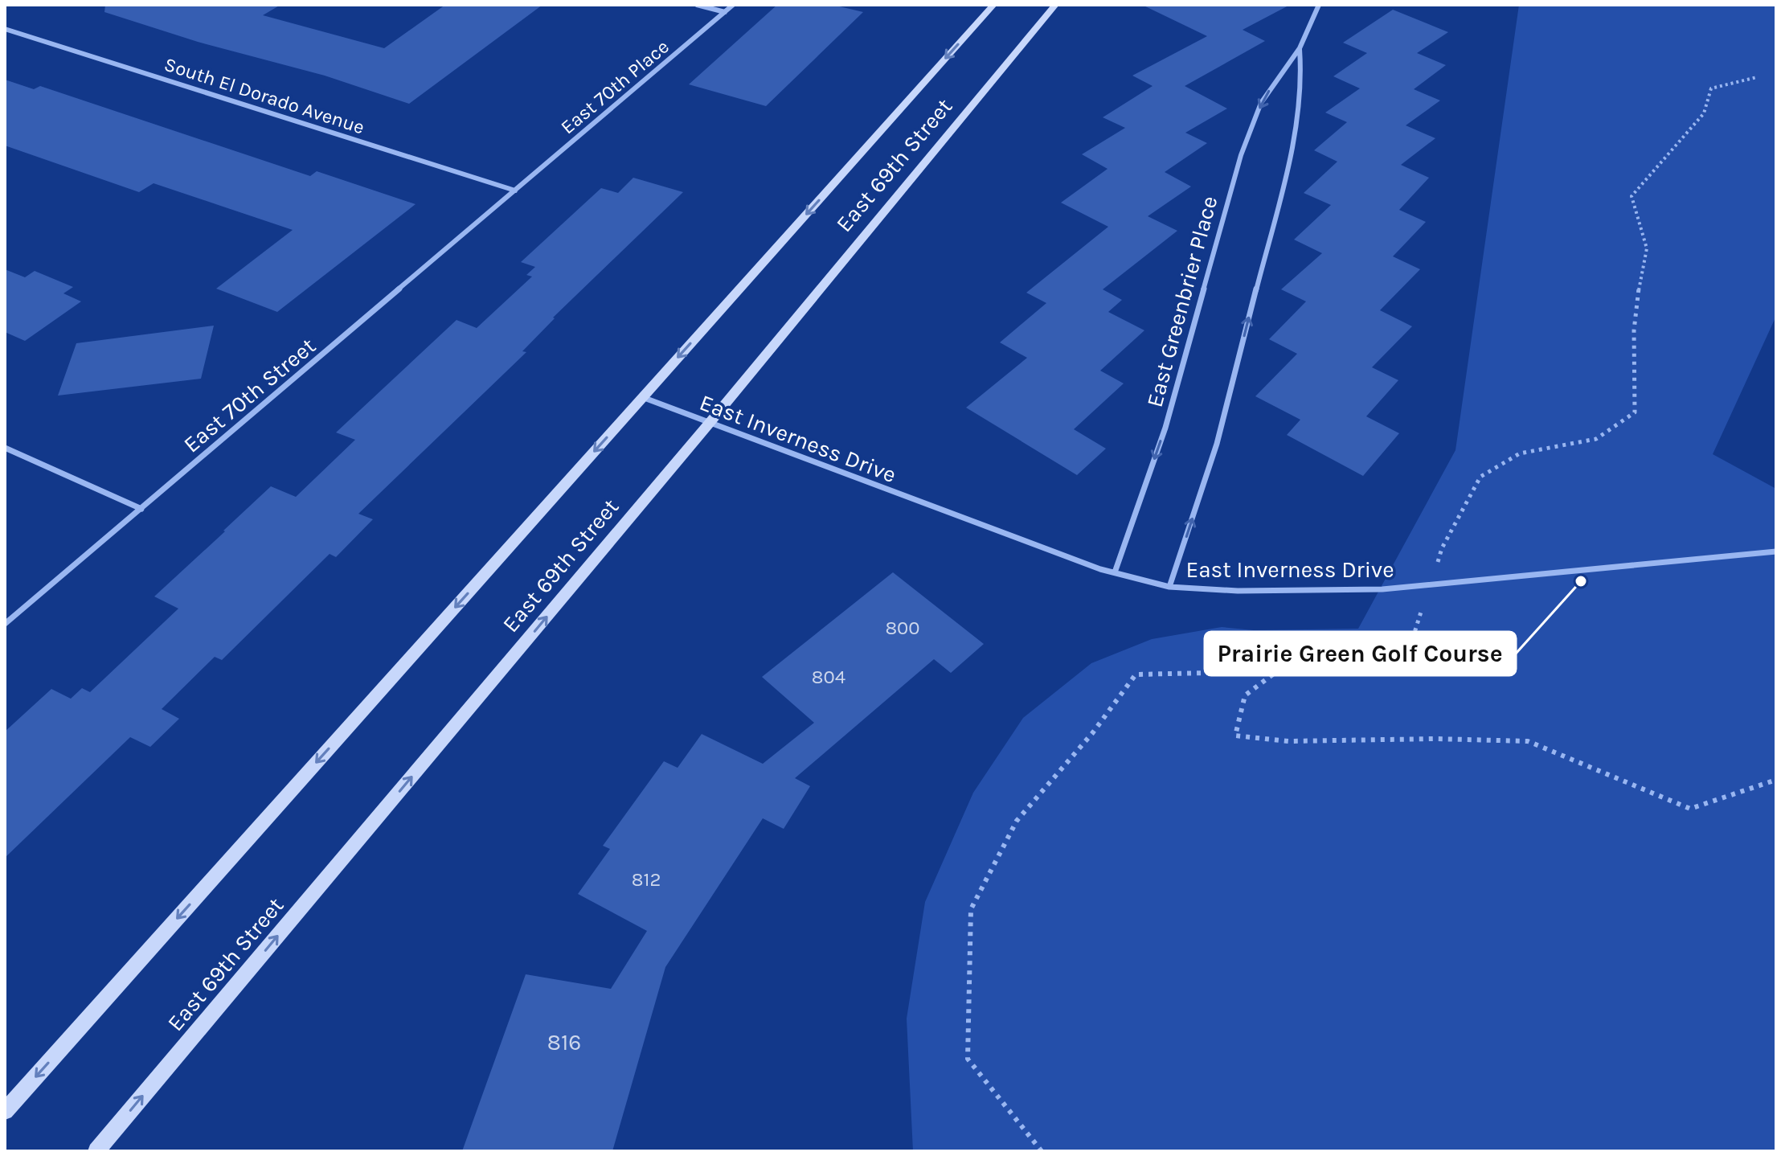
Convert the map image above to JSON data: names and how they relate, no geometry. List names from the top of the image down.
{
  "streets": {
    "main road": ["East 69th Street"],
    "street": [
      "East 70th Place",
      "South El Dorado Avenue",
      "East Greenbrier Place",
      "East 70th Street",
      "East Inverness Drive"
    ]
  },
  "crossings": [
    ["East 70th Place", "South El Dorado Avenue"],
    ["East 70th Place", "East 70th Street"],
    ["South El Dorado Avenue", "East 70th Street"],
    ["East 69th Street", "East Inverness Drive"],
    ["East Greenbrier Place", "East Inverness Drive"]
  ],
  "places": ["Prairie Green Golf Course"],
  "house_numbers": [
    "800",
    "804",
    "812",
    "816"
  ]
}
